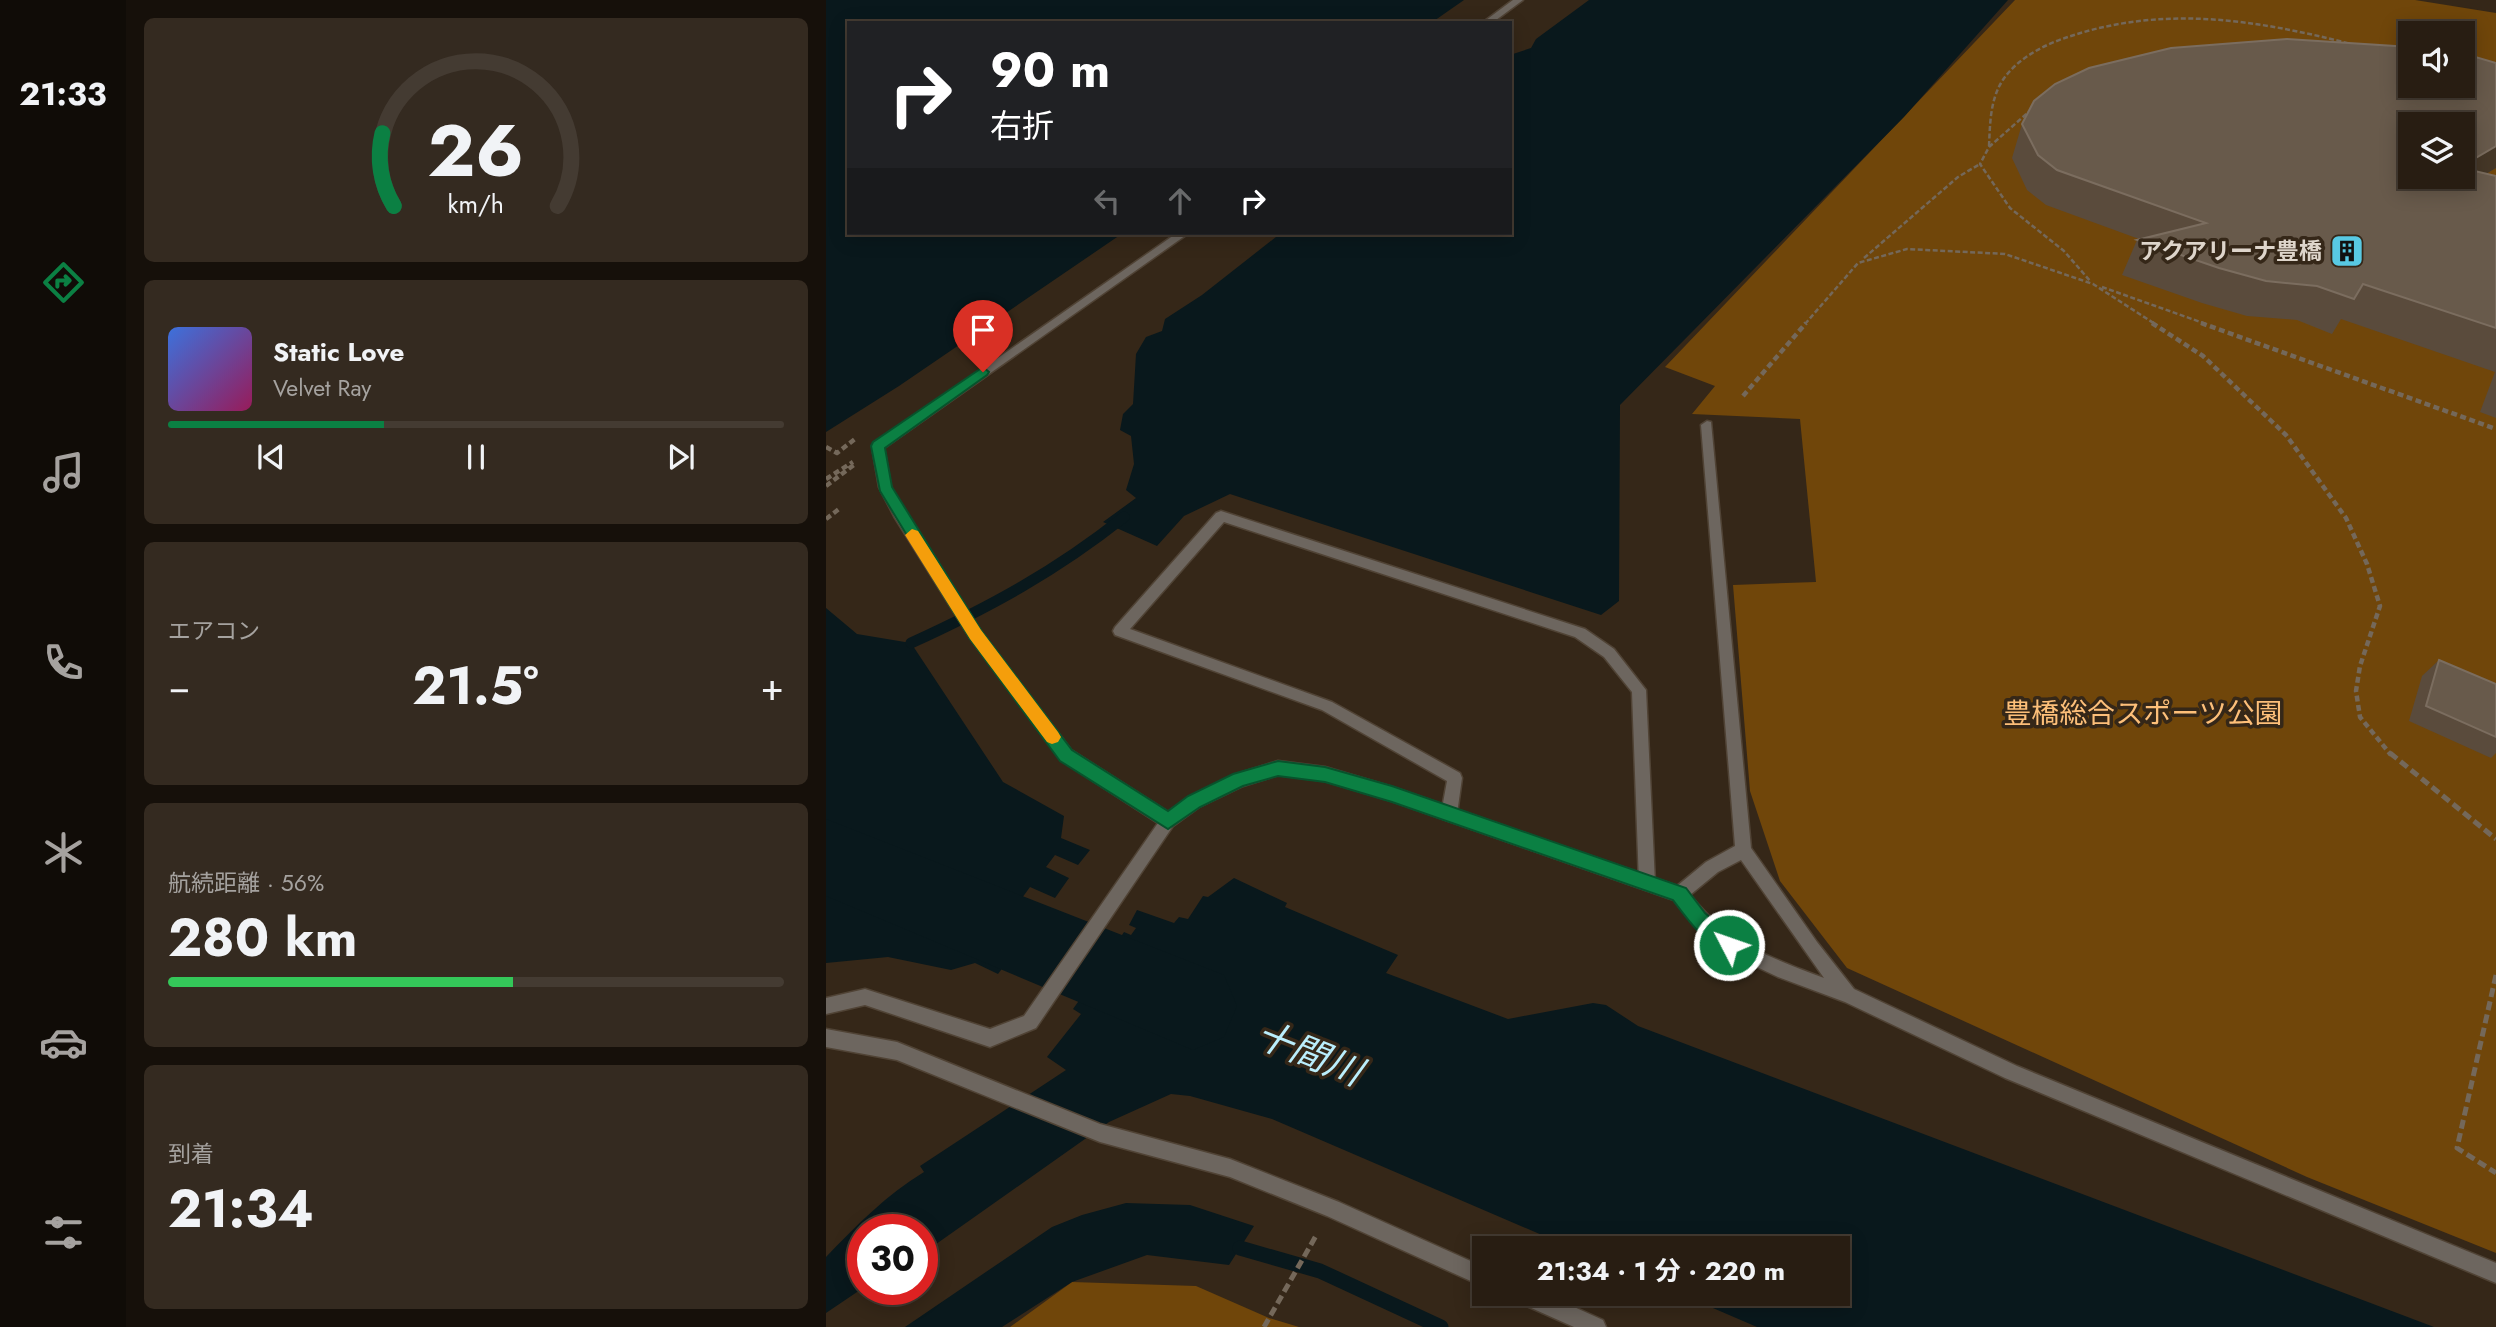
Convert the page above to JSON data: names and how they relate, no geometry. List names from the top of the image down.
{
  "water": ["十間川"],
  "parks": ["豊橋総合スポーツ公園"],
  "places": {
    "building": ["アクアリーナ豊橋"]
  },
  "page": {
    "tabs": "21:33",
    "turn": ["90 m", "右折"],
    "song": ["Static Love", "Velvet Ray"],
    "tile": [
      "エアコン",
      ["航続距離 · 56%", "280 km"],
      ["到着", "21:34"]
    ],
    "heat": ["−", "21.5°", "+"],
    "limit": "30",
    "trip": "21:34 · 1 分 · 220 m",
    "gauge": ["26", "km/h"]
  }
}
